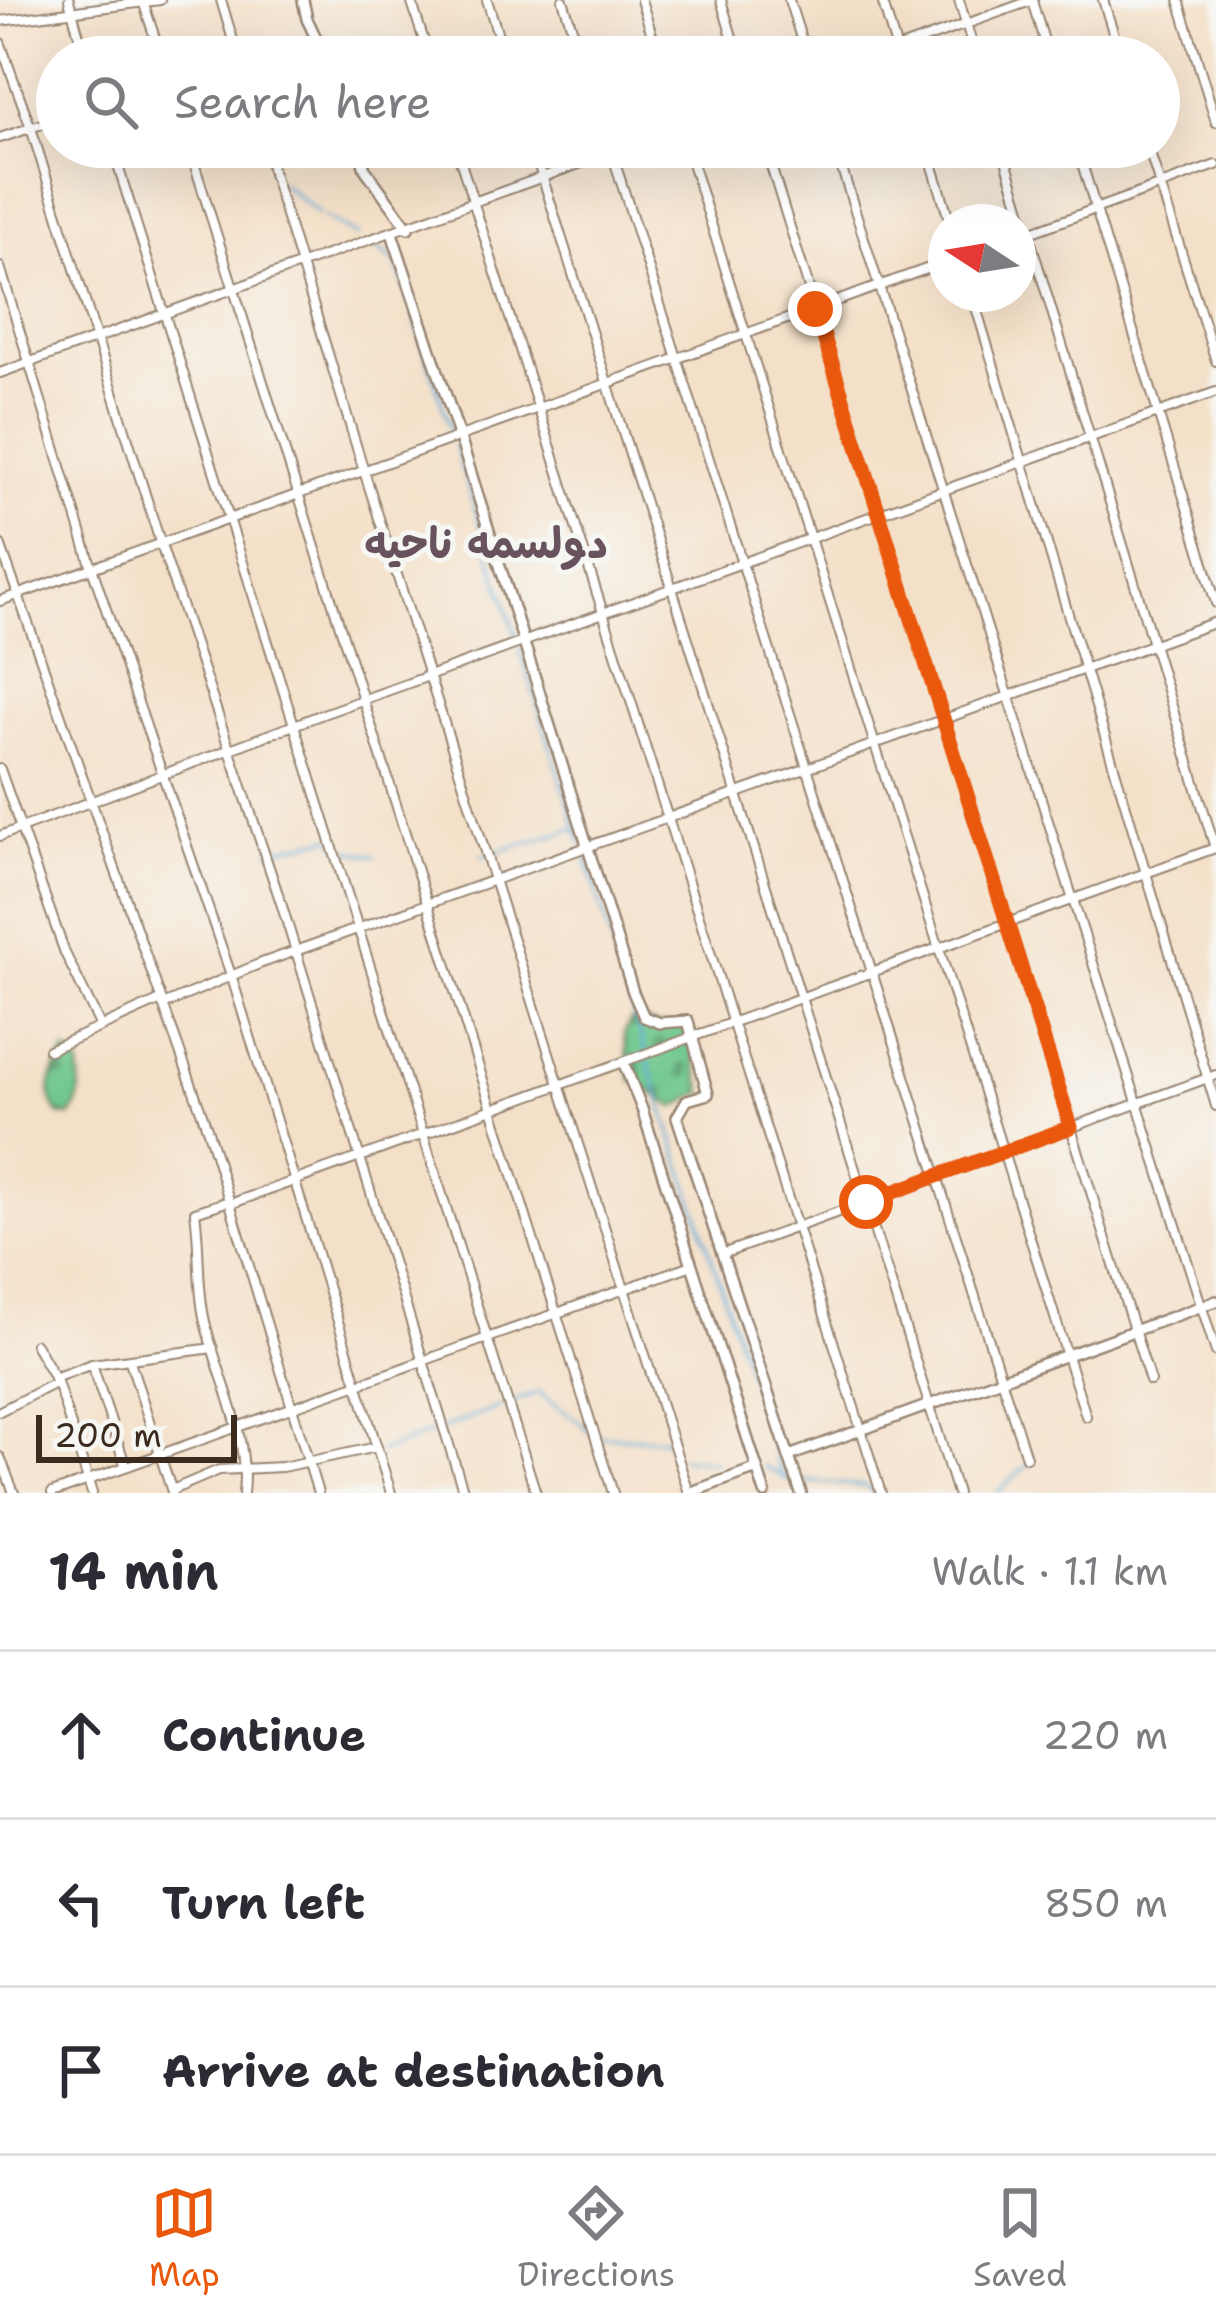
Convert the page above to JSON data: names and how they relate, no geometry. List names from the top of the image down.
{
  "districts": ["دولسمه ناحیه"],
  "scale_bar": "200 m",
  "north": "left",
  "page": {
    "search": "Search here",
    "scale": "200 m",
    "heading": ["14 min", "Walk · 1.1 km"],
    "list": [
      ["Continue", "220 m"],
      ["Turn left", "850 m"],
      "Arrive at destination"
    ],
    "nav": ["Map", "Directions", "Saved"]
  }
}
